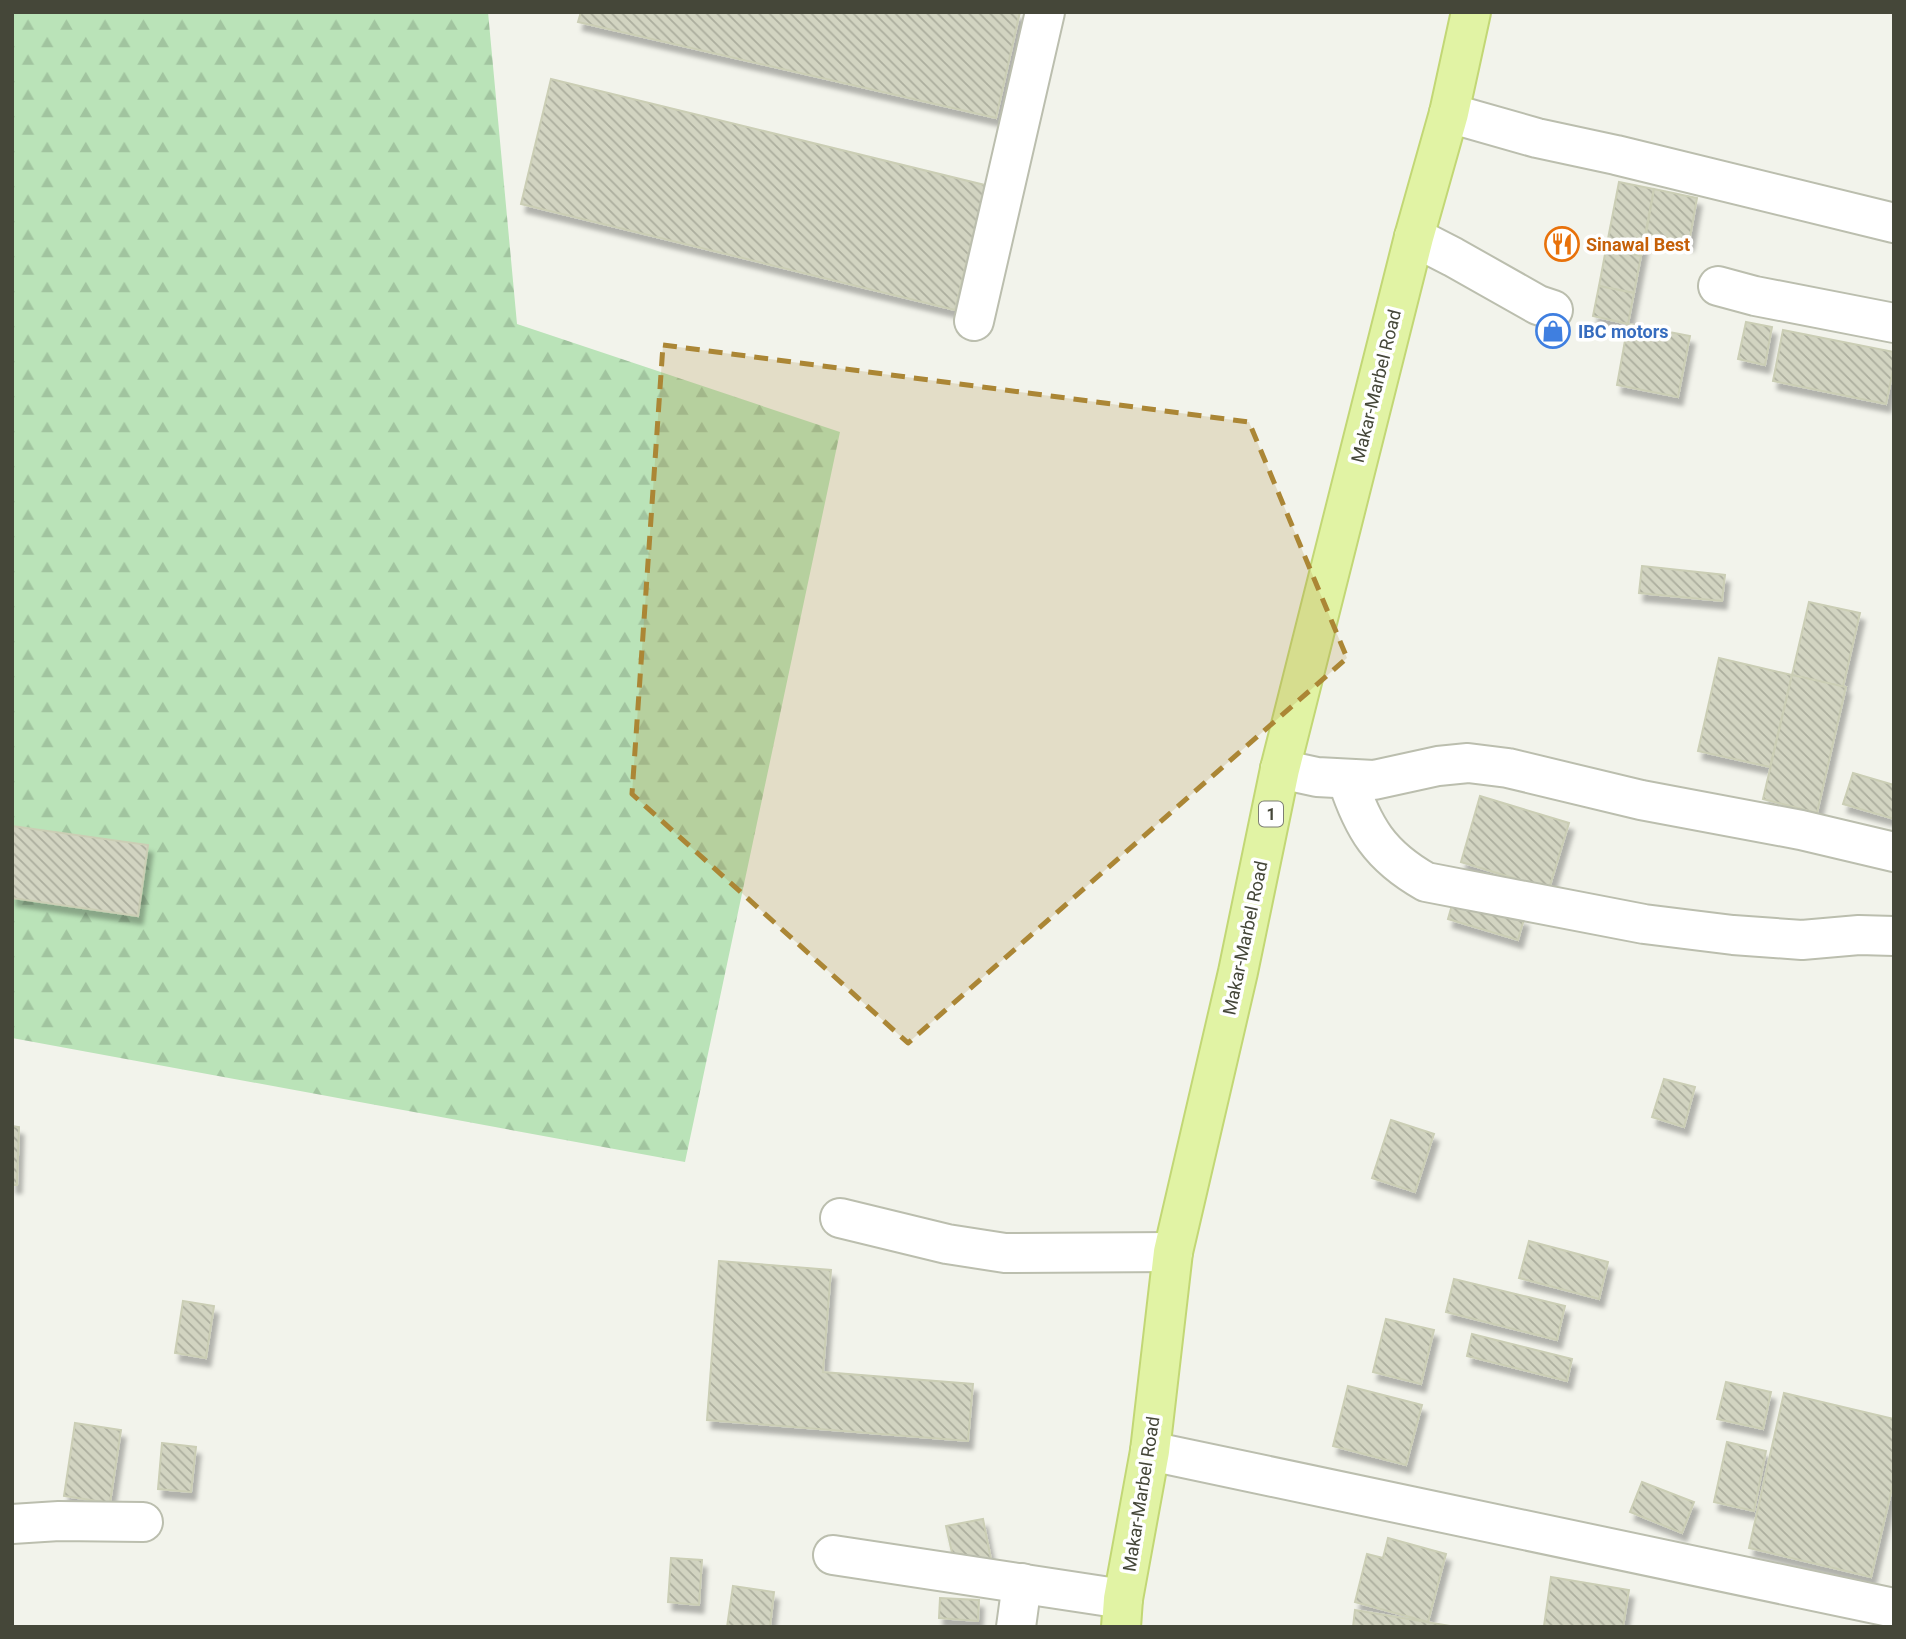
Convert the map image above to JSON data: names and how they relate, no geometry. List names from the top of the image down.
{
  "streets": {
    "main road": ["Makar-Marbel Road", "1"]
  },
  "places": {
    "restaurant": ["Sinawal Best"],
    "shop": ["IBC motors"]
  }
}
